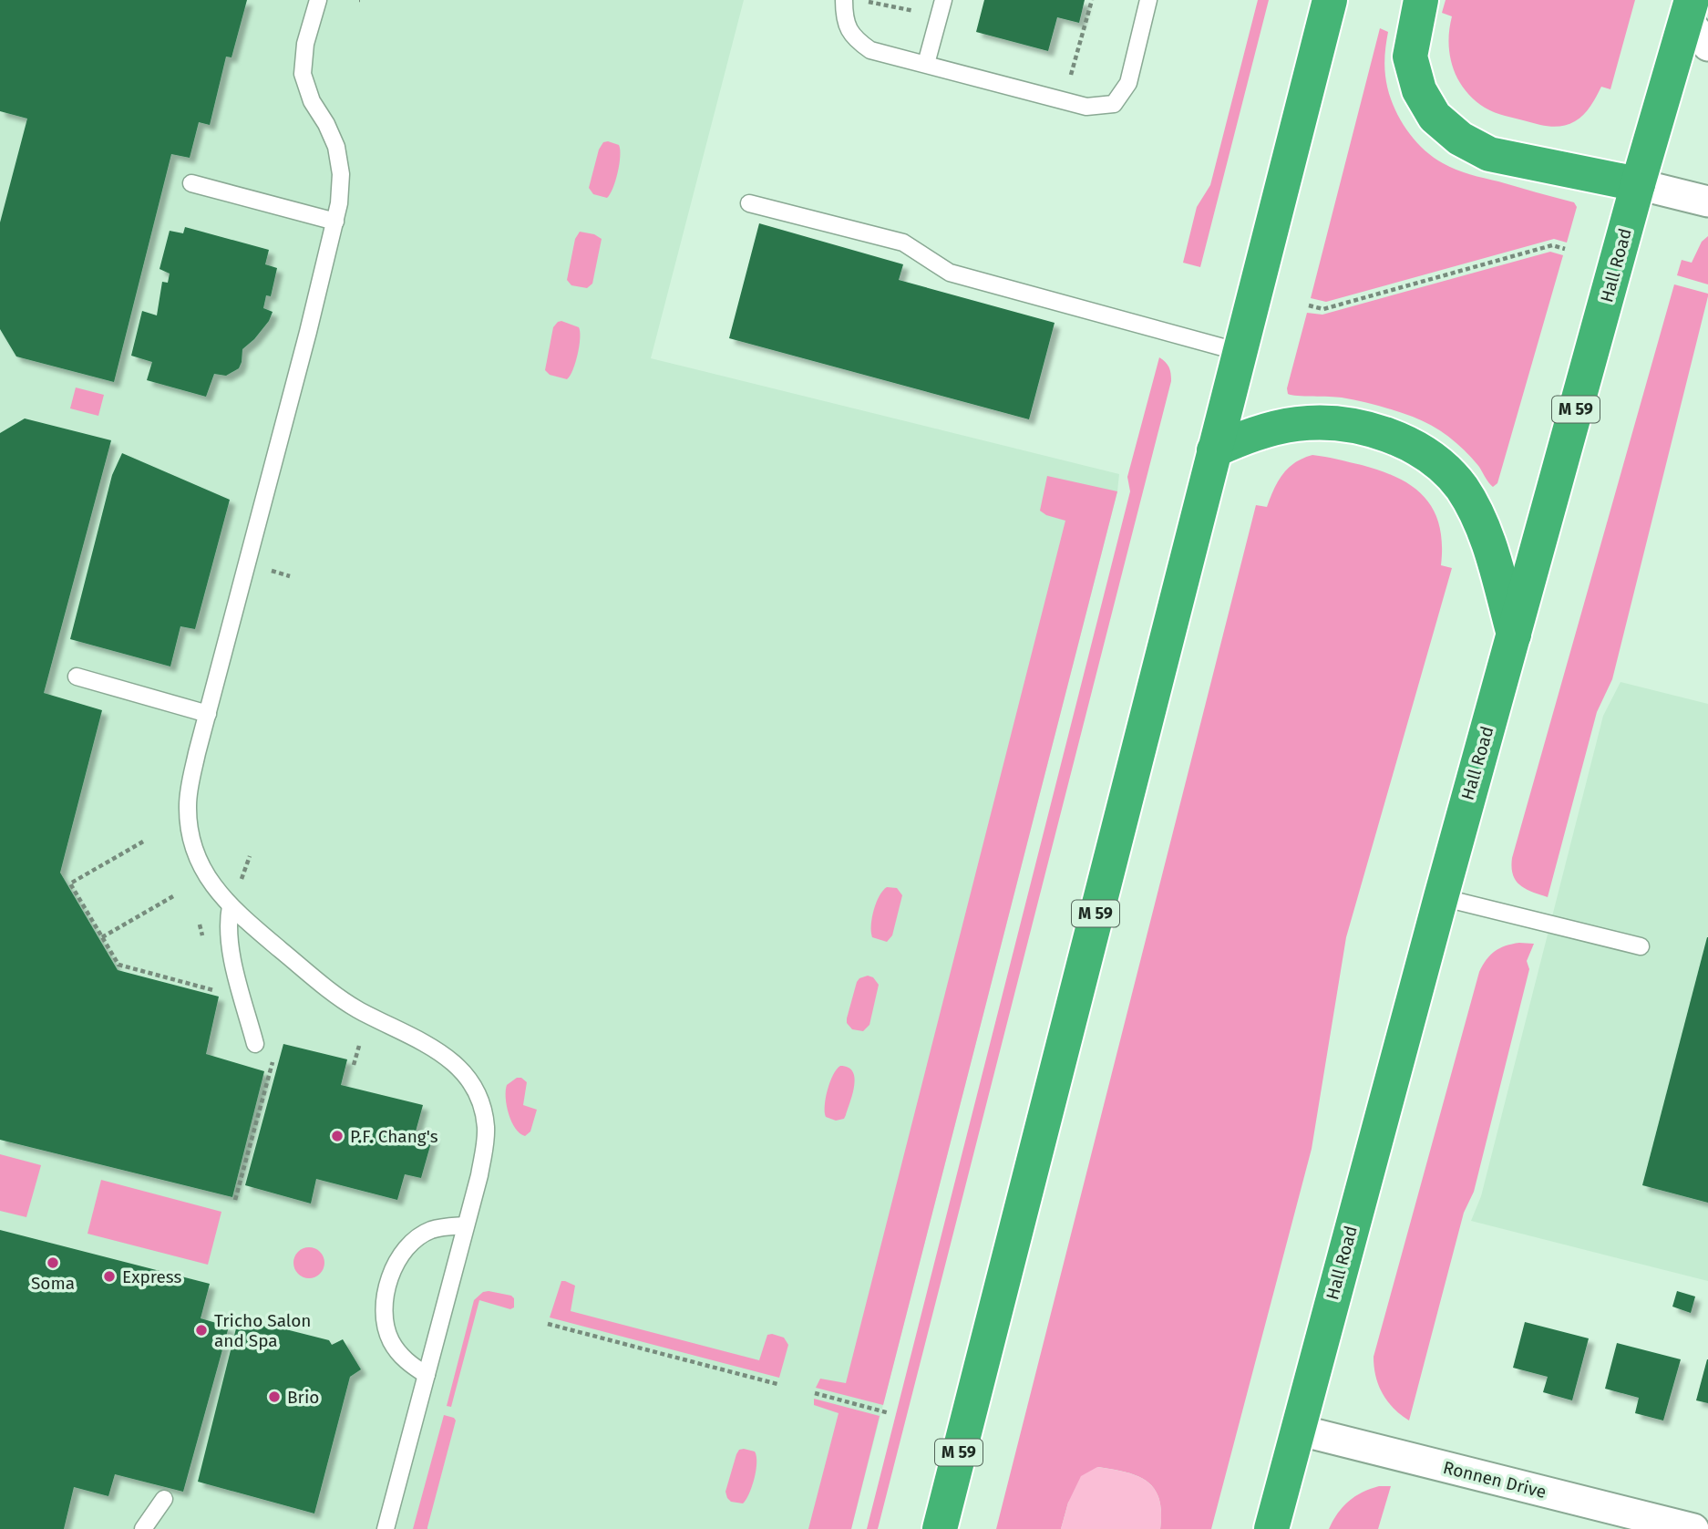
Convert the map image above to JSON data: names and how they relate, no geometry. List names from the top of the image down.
{
  "streets": {
    "highway": ["Hall Road", "M 59"],
    "street": ["Ronnen Drive"]
  },
  "crossings": [
    ["Hall Road", "Ronnen Drive"]
  ],
  "places": [
    "P.F. Chang's",
    "Soma",
    "Express",
    "Tricho Salon and Spa",
    "Brio"
  ]
}
